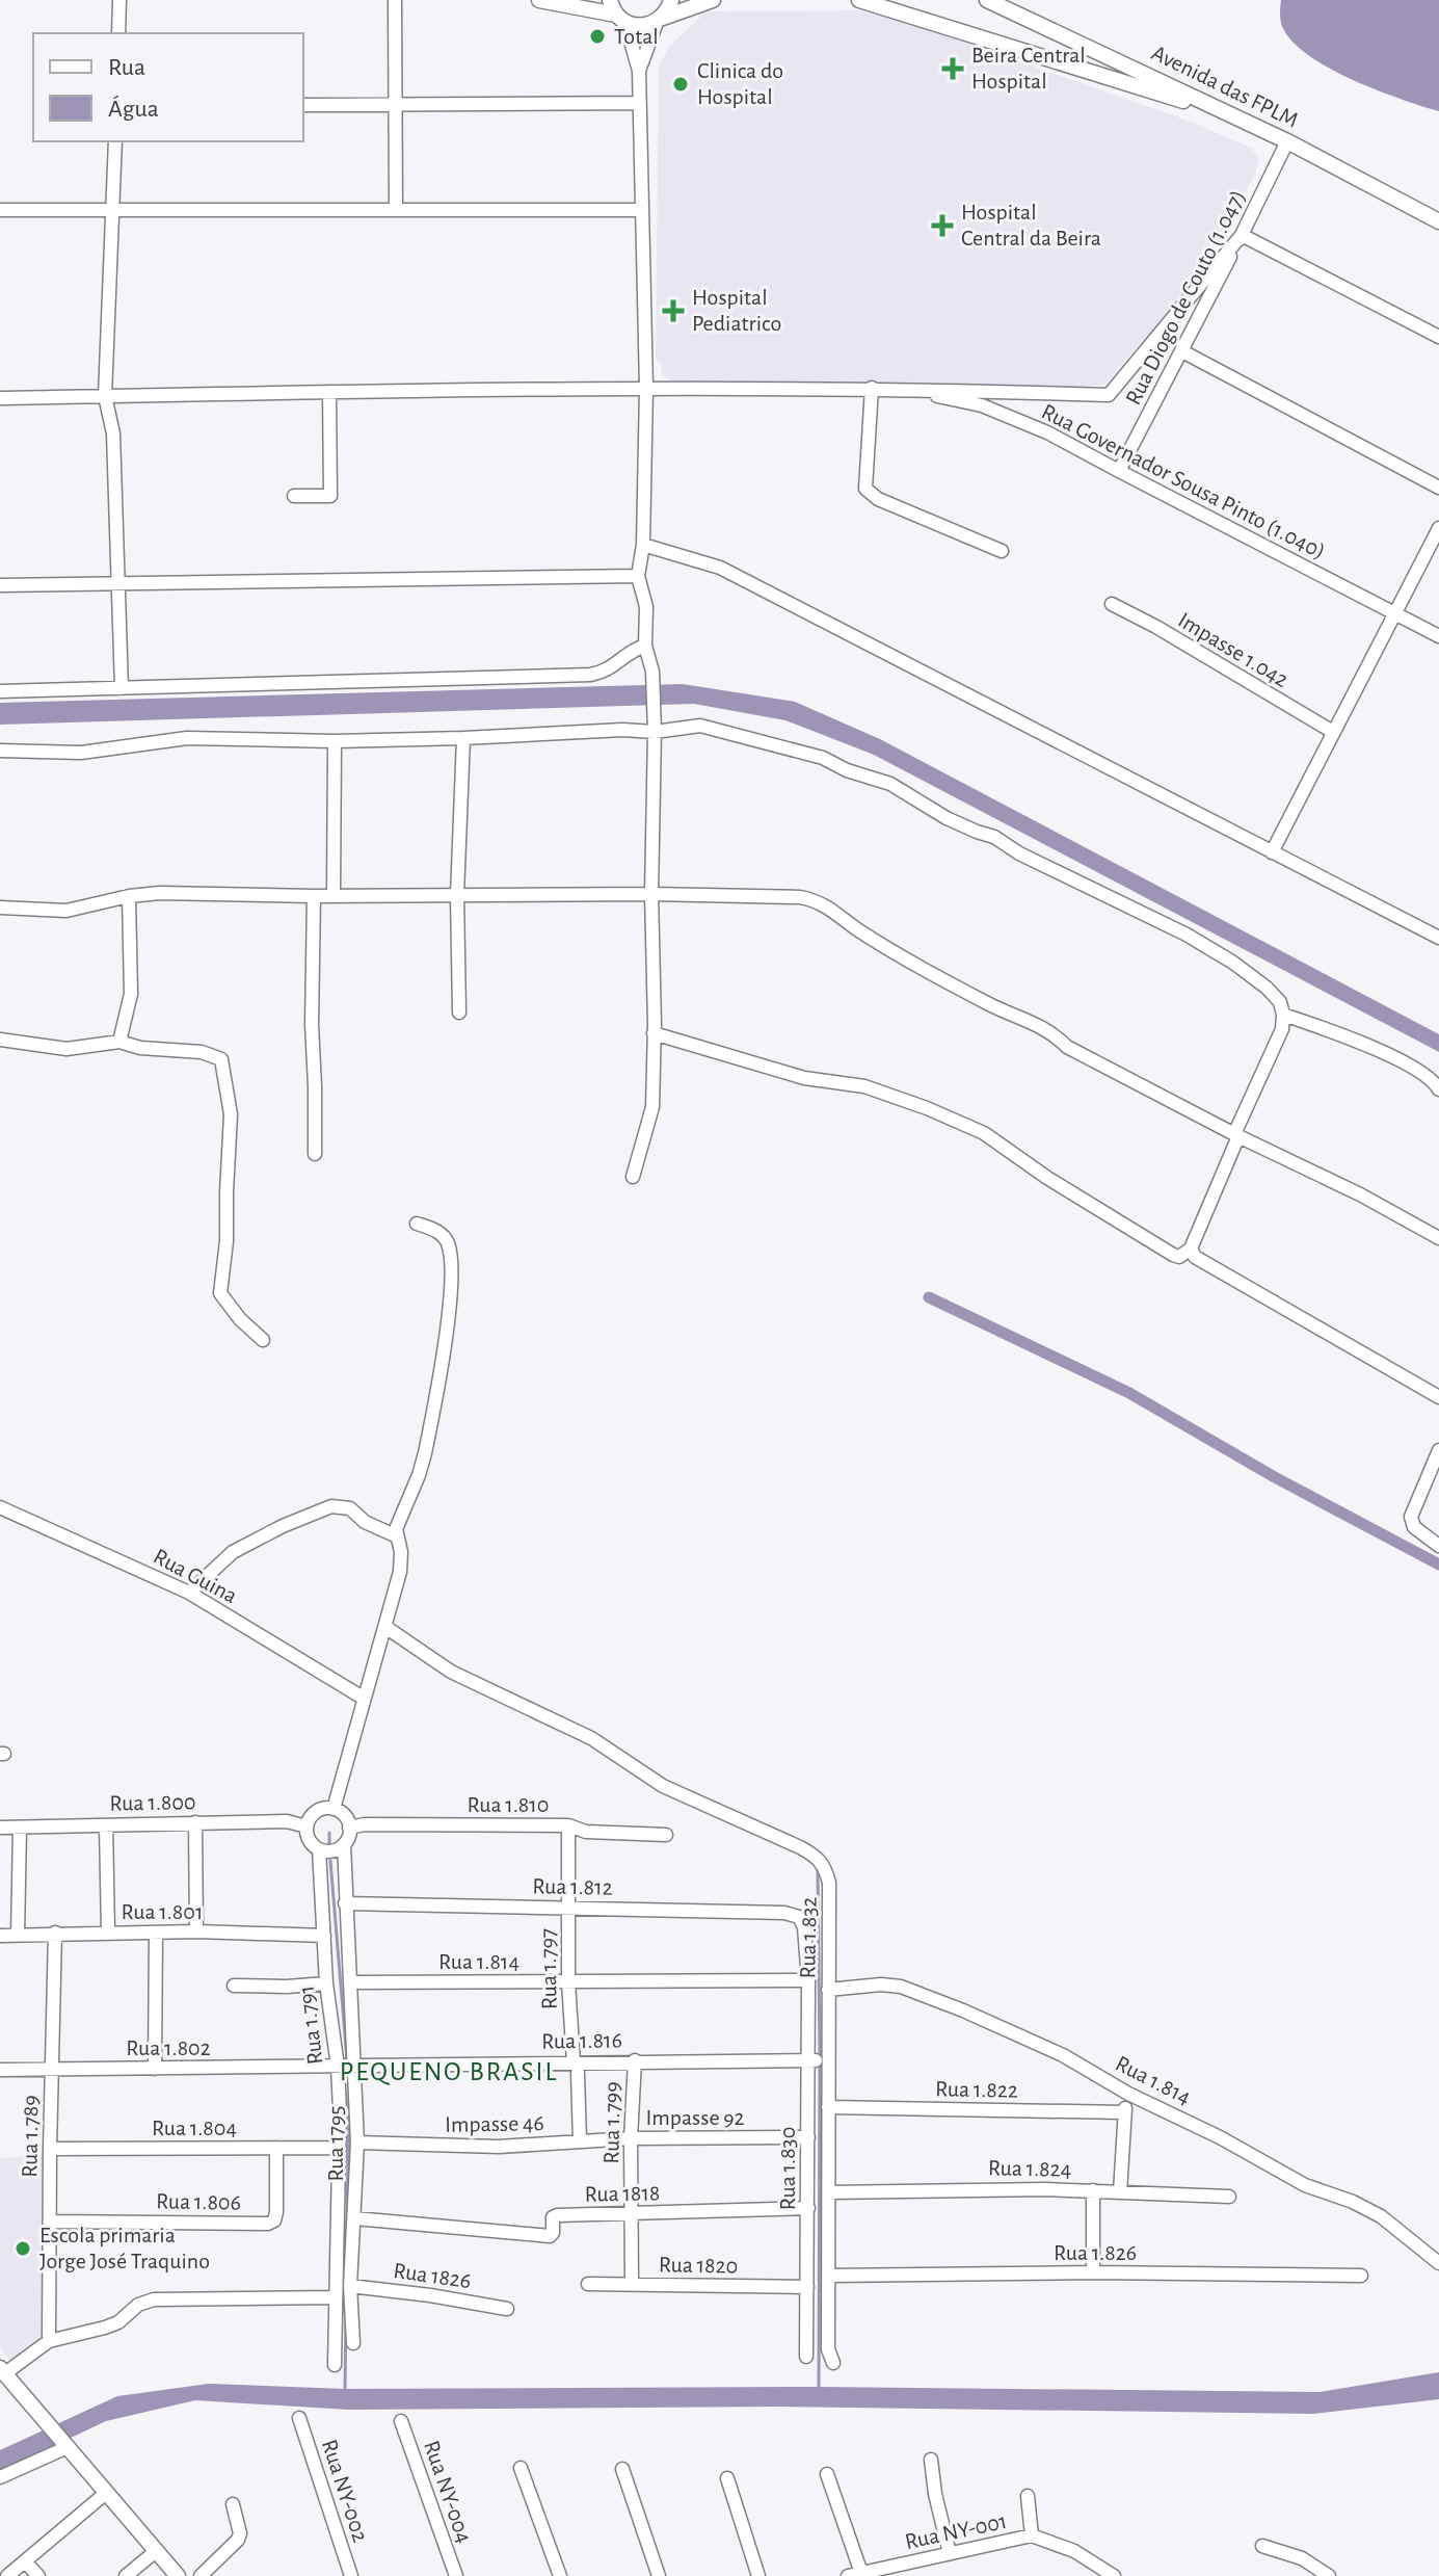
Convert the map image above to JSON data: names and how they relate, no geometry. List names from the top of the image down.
{
  "streets": {
    "street": [
      "Avenida das FPLM",
      "Rua Diogo de Couto (1.047)",
      "Rua Governador Sousa Pinto (1.040)",
      "Impasse 1.042",
      "Rua Guina",
      "Rua 1.800",
      "Rua 1.810",
      "Rua 1.812",
      "Rua 1.801",
      "Rua 1.832",
      "Rua 1.814",
      "Rua 1.797",
      "Rua 1.791",
      "Rua 1.816",
      "Rua 1.802",
      "Rua 1.822",
      "Impasse 92",
      "Rua 1.799",
      "Impasse 46",
      "Rua 1.804",
      "Rua 1.789",
      "Rua 1795",
      "Rua 1.830",
      "Rua 1.824",
      "Rua 1818",
      "Rua 1.806",
      "Rua 1.826",
      "Rua 1820",
      "Rua 1826",
      "Rua NY-002",
      "Rua NY-004",
      "Rua NY-001"
    ]
  },
  "crossings": [
    ["Avenida das FPLM", "Rua Diogo de Couto (1.047)"],
    ["Rua Diogo de Couto (1.047)", "Rua Governador Sousa Pinto (1.040)"],
    ["Rua 1.800", "Rua 1.810"],
    ["Rua 1.800", "Rua 1.791"],
    ["Rua 1.800", "Rua 1795"],
    ["Rua 1.810", "Rua 1.797"],
    ["Rua 1.810", "Rua 1.791"],
    ["Rua 1.810", "Rua 1795"],
    ["Rua 1.812", "Rua 1.797"],
    ["Rua 1.812", "Rua 1795"],
    ["Rua 1.812", "Rua 1.830"],
    ["Rua 1.801", "Rua 1.791"],
    ["Rua 1.801", "Rua 1.789"],
    ["Rua 1.832", "Rua 1.814"],
    ["Rua 1.832", "Rua 1.816"],
    ["Rua 1.832", "Rua 1.822"],
    ["Rua 1.832", "Rua 1.824"],
    ["Rua 1.832", "Rua 1.826"],
    ["Rua 1.814", "Rua 1.797"],
    ["Rua 1.814", "Rua 1795"],
    ["Rua 1.814", "Rua 1.830"],
    ["Rua 1.797", "Rua 1.816"],
    ["Rua 1.797", "Impasse 46"],
    ["Rua 1.791", "Rua 1.816"],
    ["Rua 1.791", "Rua 1.802"],
    ["Rua 1.791", "Rua 1.804"],
    ["Rua 1.791", "Rua 1795"],
    ["Rua 1.816", "Rua 1.802"],
    ["Rua 1.816", "Rua 1.799"],
    ["Rua 1.816", "Rua 1795"],
    ["Rua 1.816", "Rua 1.830"],
    ["Rua 1.802", "Rua 1.789"],
    ["Impasse 92", "Rua 1.799"],
    ["Impasse 92", "Impasse 46"],
    ["Impasse 92", "Rua 1.830"],
    ["Rua 1.799", "Impasse 46"],
    ["Rua 1.799", "Rua 1818"],
    ["Rua 1.799", "Rua 1820"],
    ["Impasse 46", "Rua 1795"],
    ["Rua 1.804", "Rua 1.789"],
    ["Rua 1.804", "Rua 1.806"],
    ["Rua 1.789", "Rua 1.806"],
    ["Rua 1795", "Rua 1818"],
    ["Rua 1795", "Rua 1826"],
    ["Rua 1.830", "Rua 1818"],
    ["Rua 1.830", "Rua 1820"]
  ],
  "districts": ["PEQUENO BRASIL"],
  "places": {
    "other": ["Total", "Clinica do Hospital", "Escola primaria Jorge José Traquino"],
    "health": ["Beira Central Hospital", "Hospital Central da Beira", "Hospital Pediatrico"]
  },
  "legend": ["Rua", "Água"]
}
